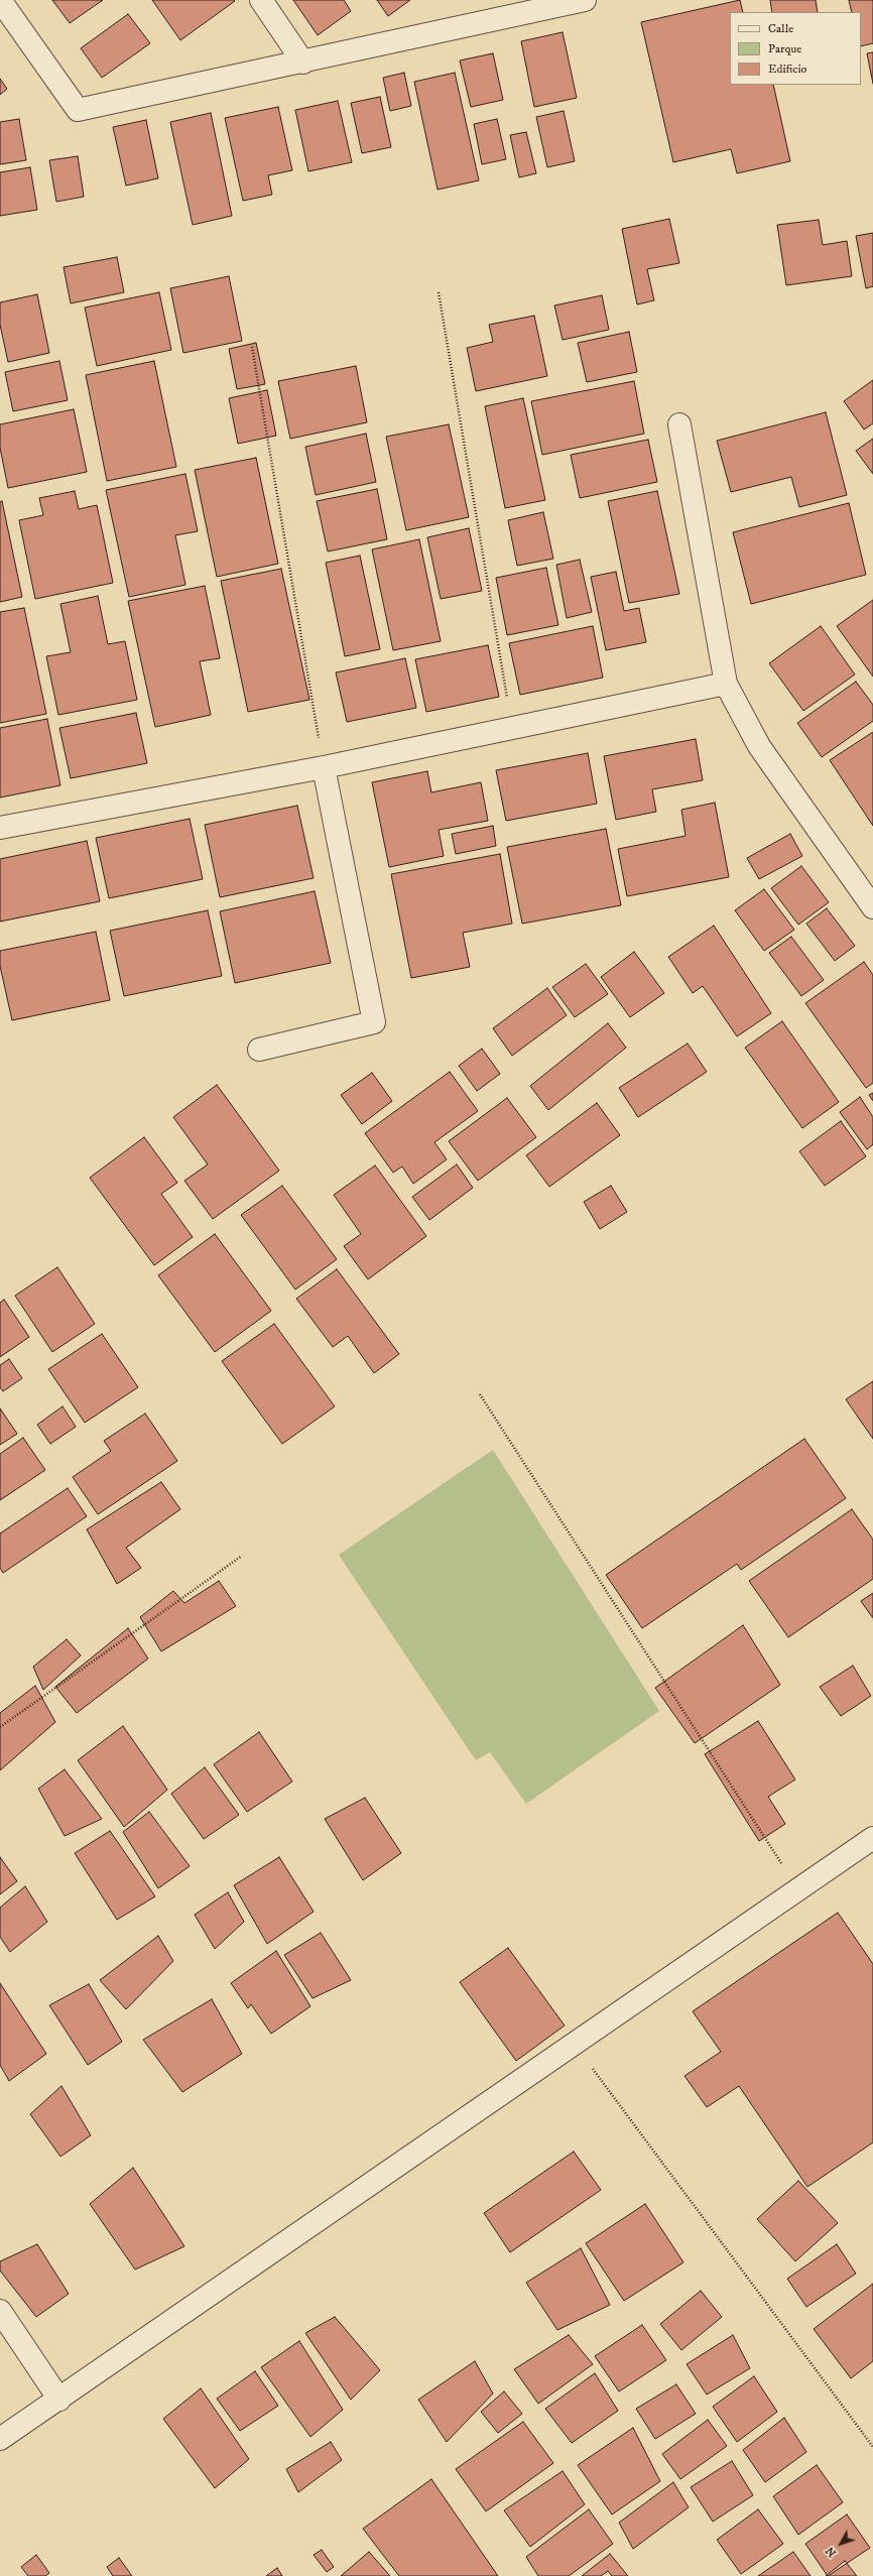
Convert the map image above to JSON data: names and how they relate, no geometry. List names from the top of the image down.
{
  "legend": ["Calle", "Parque", "Edificio"],
  "north": "bottom left"
}
